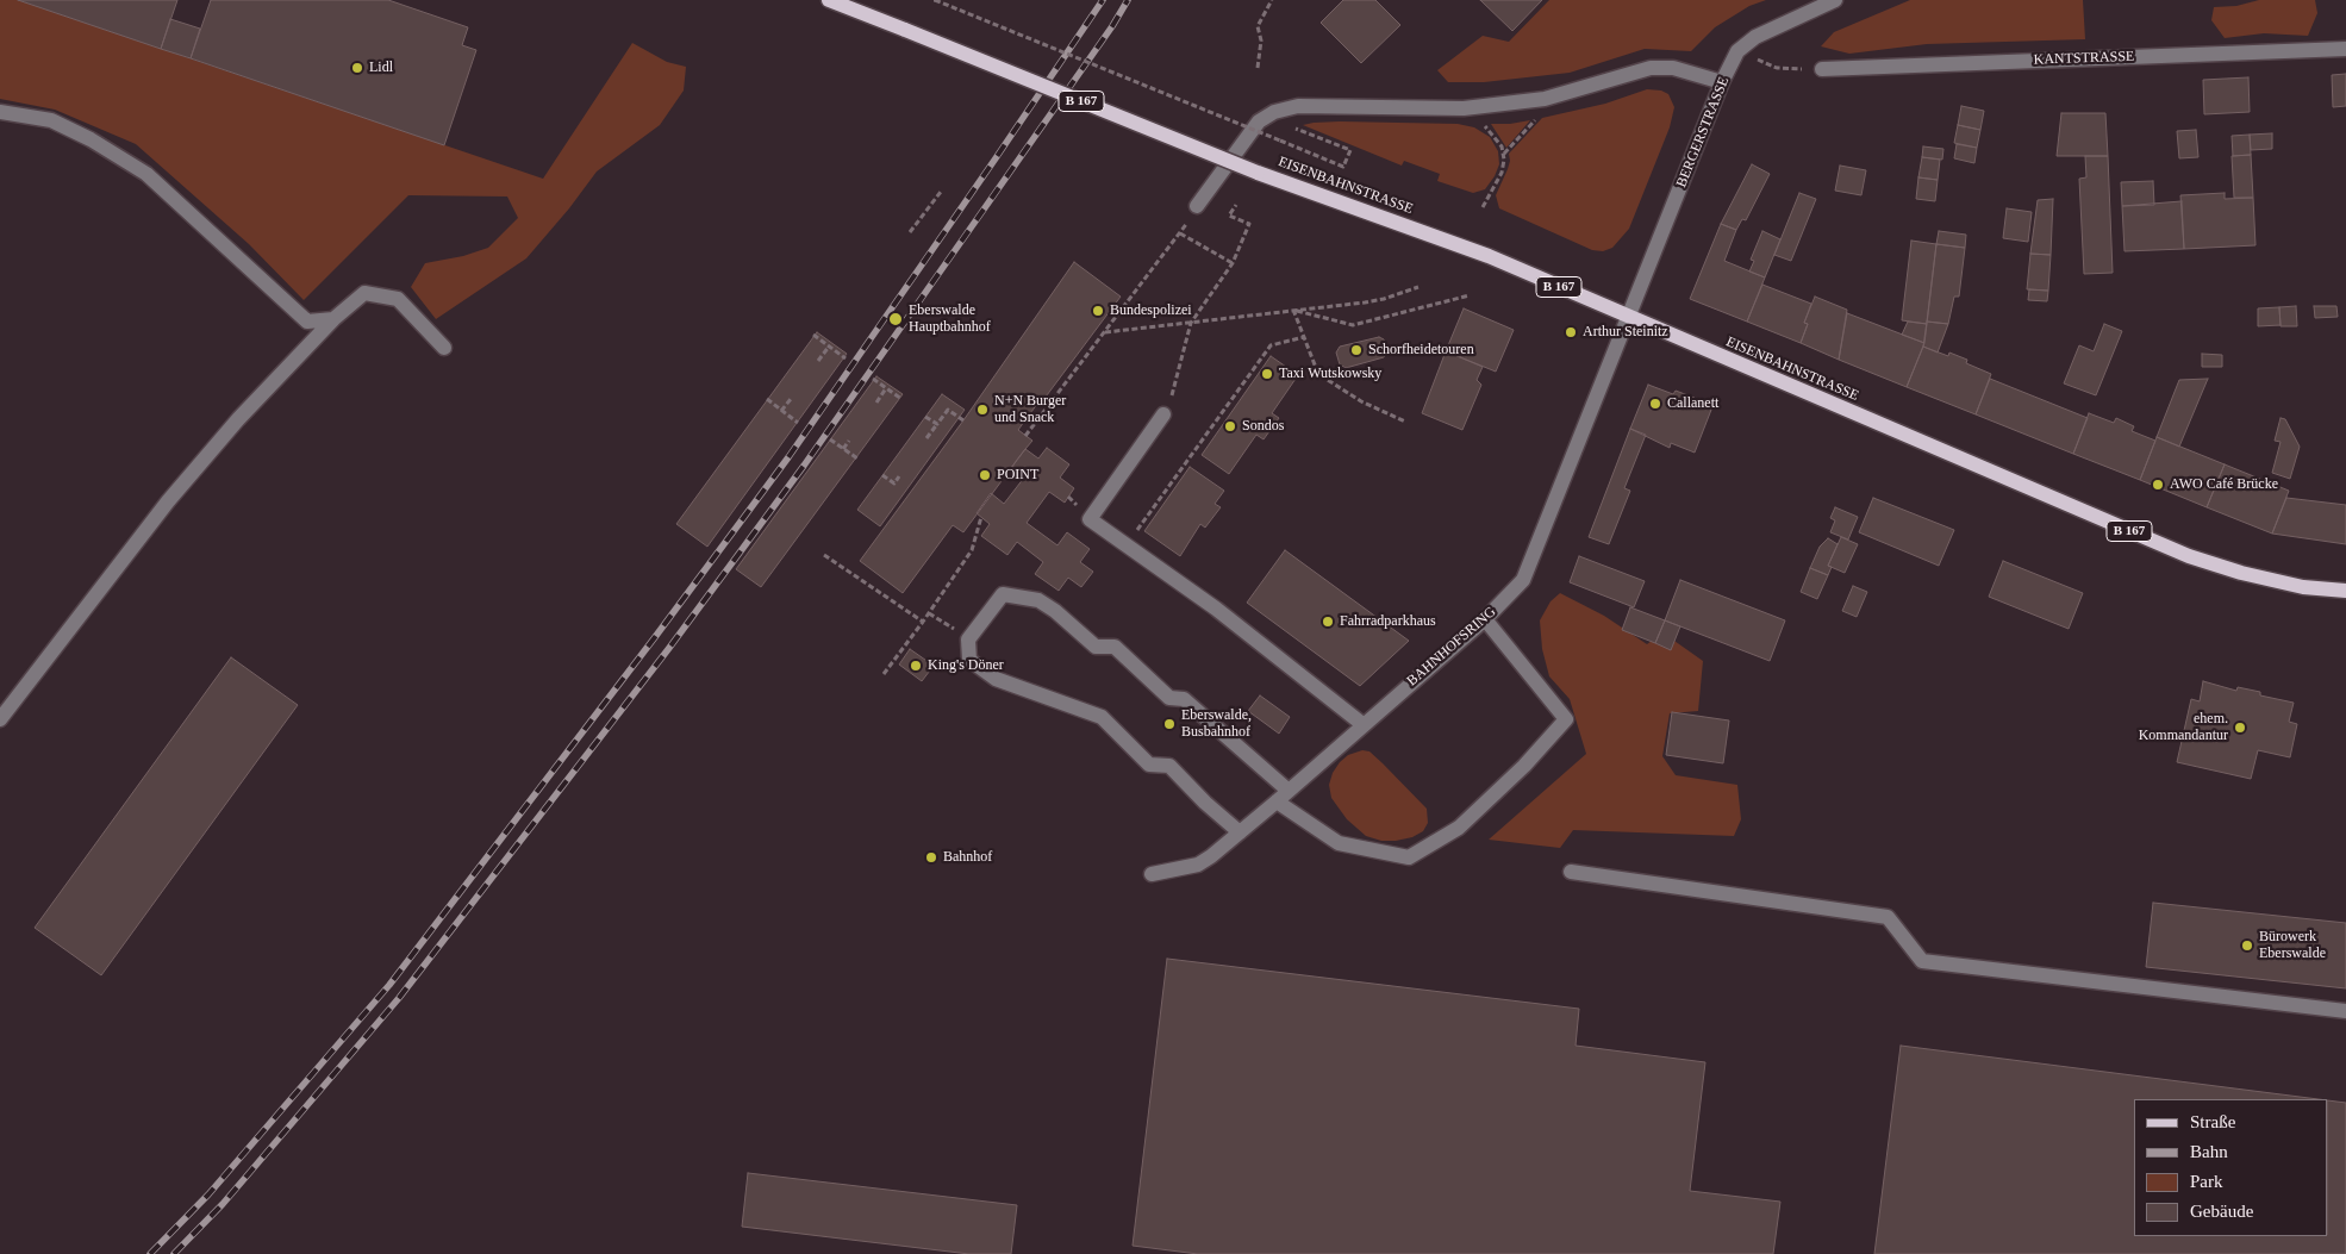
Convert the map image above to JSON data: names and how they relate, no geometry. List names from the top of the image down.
{
  "streets": {
    "main road": ["B 167", "EISENBAHNSTRASSE"],
    "street": ["KANTSTRASSE", "BERGERSTRASSE", "BAHNHOFSRING"]
  },
  "crossings": [
    ["BERGERSTRASSE", "EISENBAHNSTRASSE"],
    ["BERGERSTRASSE", "BAHNHOFSRING"],
    ["EISENBAHNSTRASSE", "BAHNHOFSRING"]
  ],
  "places": [
    "Lidl",
    "Bundespolizei",
    "Eberswalde Hauptbahnhof",
    "Arthur Steinitz",
    "Schorfheidetouren",
    "Taxi Wutskowsky",
    "Callanett",
    "N+N Burger und Snack",
    "Sondos",
    "POINT",
    "AWO Café Brücke",
    "Fahrradparkhaus",
    "King's Döner",
    "Eberswalde, Busbahnhof",
    "ehem. Kommandantur",
    "Bahnhof",
    "Bürowerk Eberswalde"
  ],
  "legend": [
    "Straße",
    "Bahn",
    "Park",
    "Gebäude"
  ]
}
